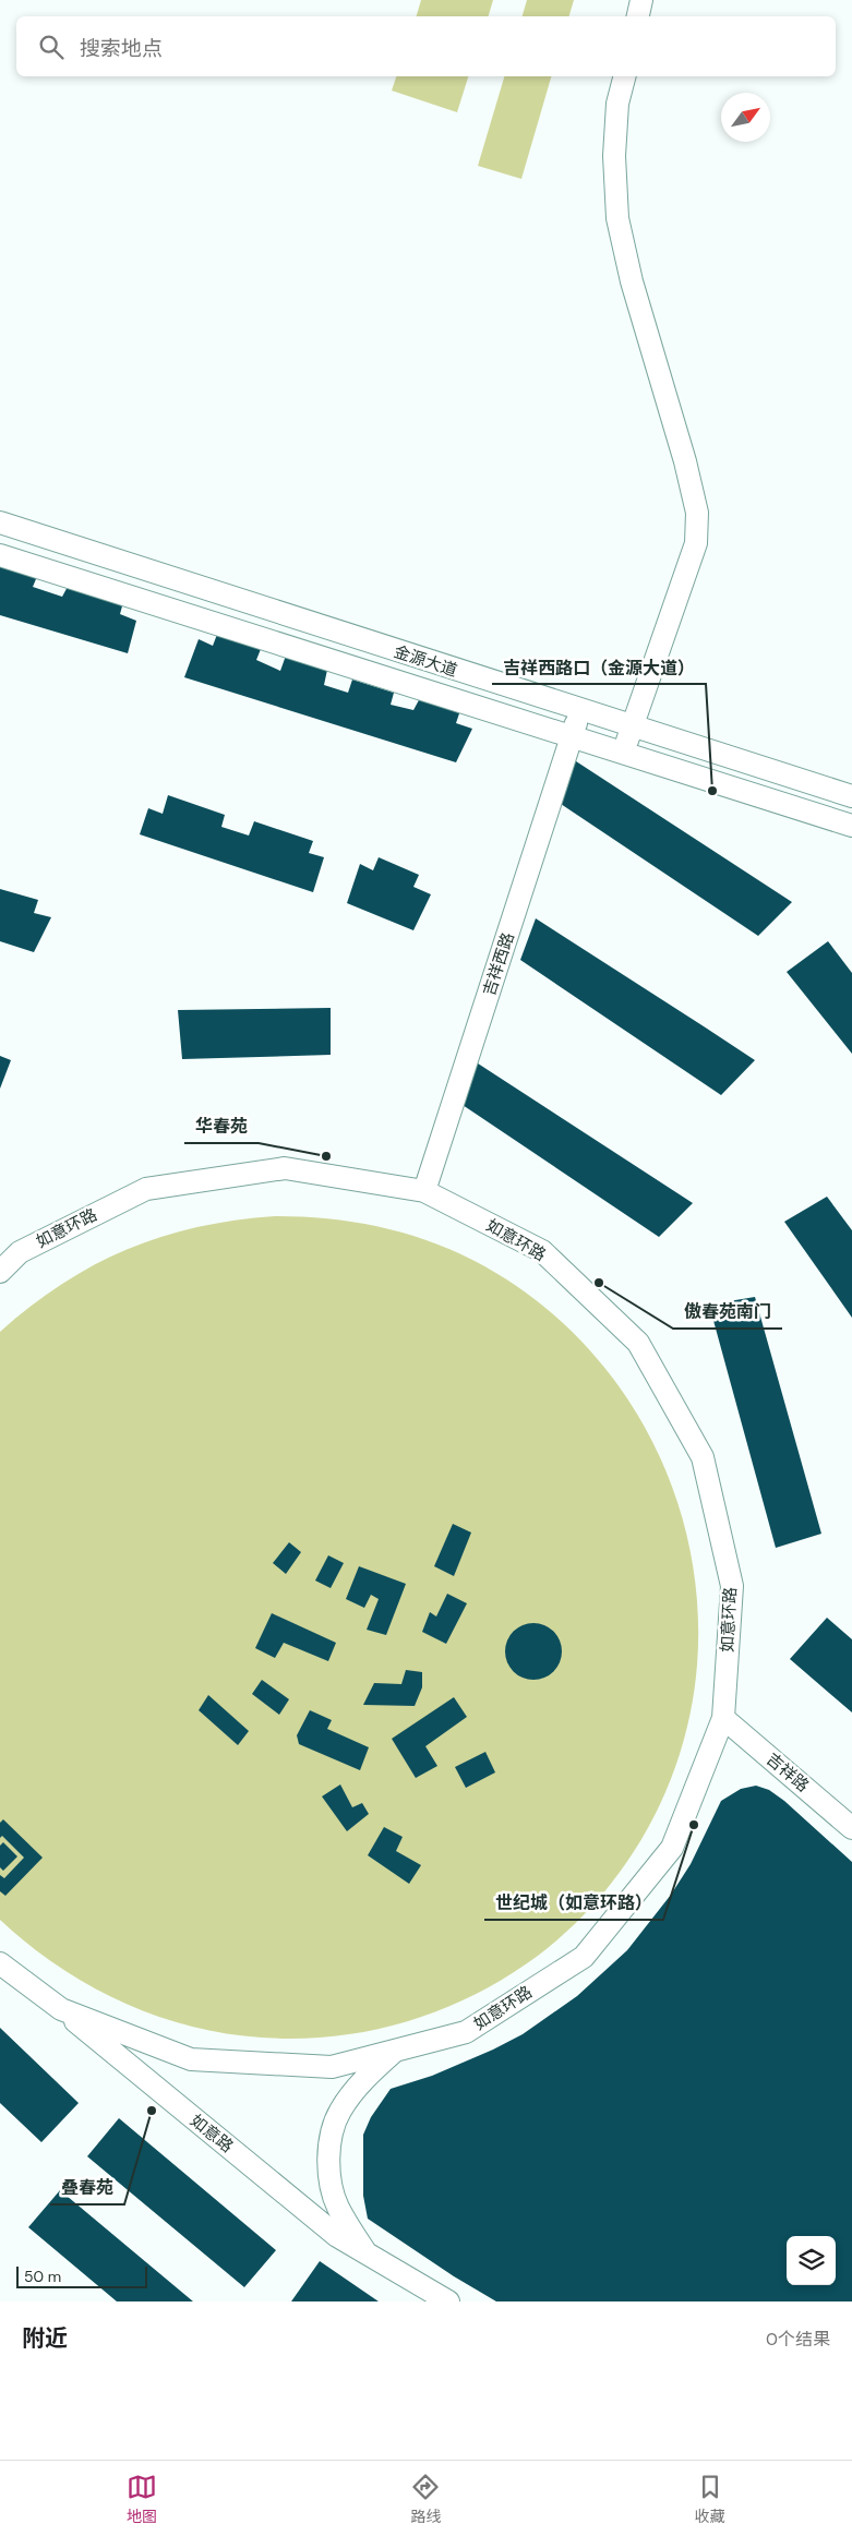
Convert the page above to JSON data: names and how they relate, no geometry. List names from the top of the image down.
{
  "streets": {
    "street": [
      "金源大道",
      "吉祥西路",
      "如意环路",
      "吉祥路",
      "如意路"
    ]
  },
  "crossings": [
    ["金源大道", "吉祥西路"],
    ["吉祥西路", "如意环路"],
    ["如意环路", "吉祥路"],
    ["如意环路", "如意路"]
  ],
  "places": [
    "吉祥西路口（金源大道）",
    "华春苑",
    "傲春苑南门",
    "世纪城（如意环路）",
    "叠春苑"
  ],
  "scale_bar": "50 m",
  "north": "top right",
  "page": {
    "search": "搜索地点",
    "scale": "50 m",
    "heading": ["附近", "0个结果"],
    "nav": ["地图", "路线", "收藏"]
  }
}
